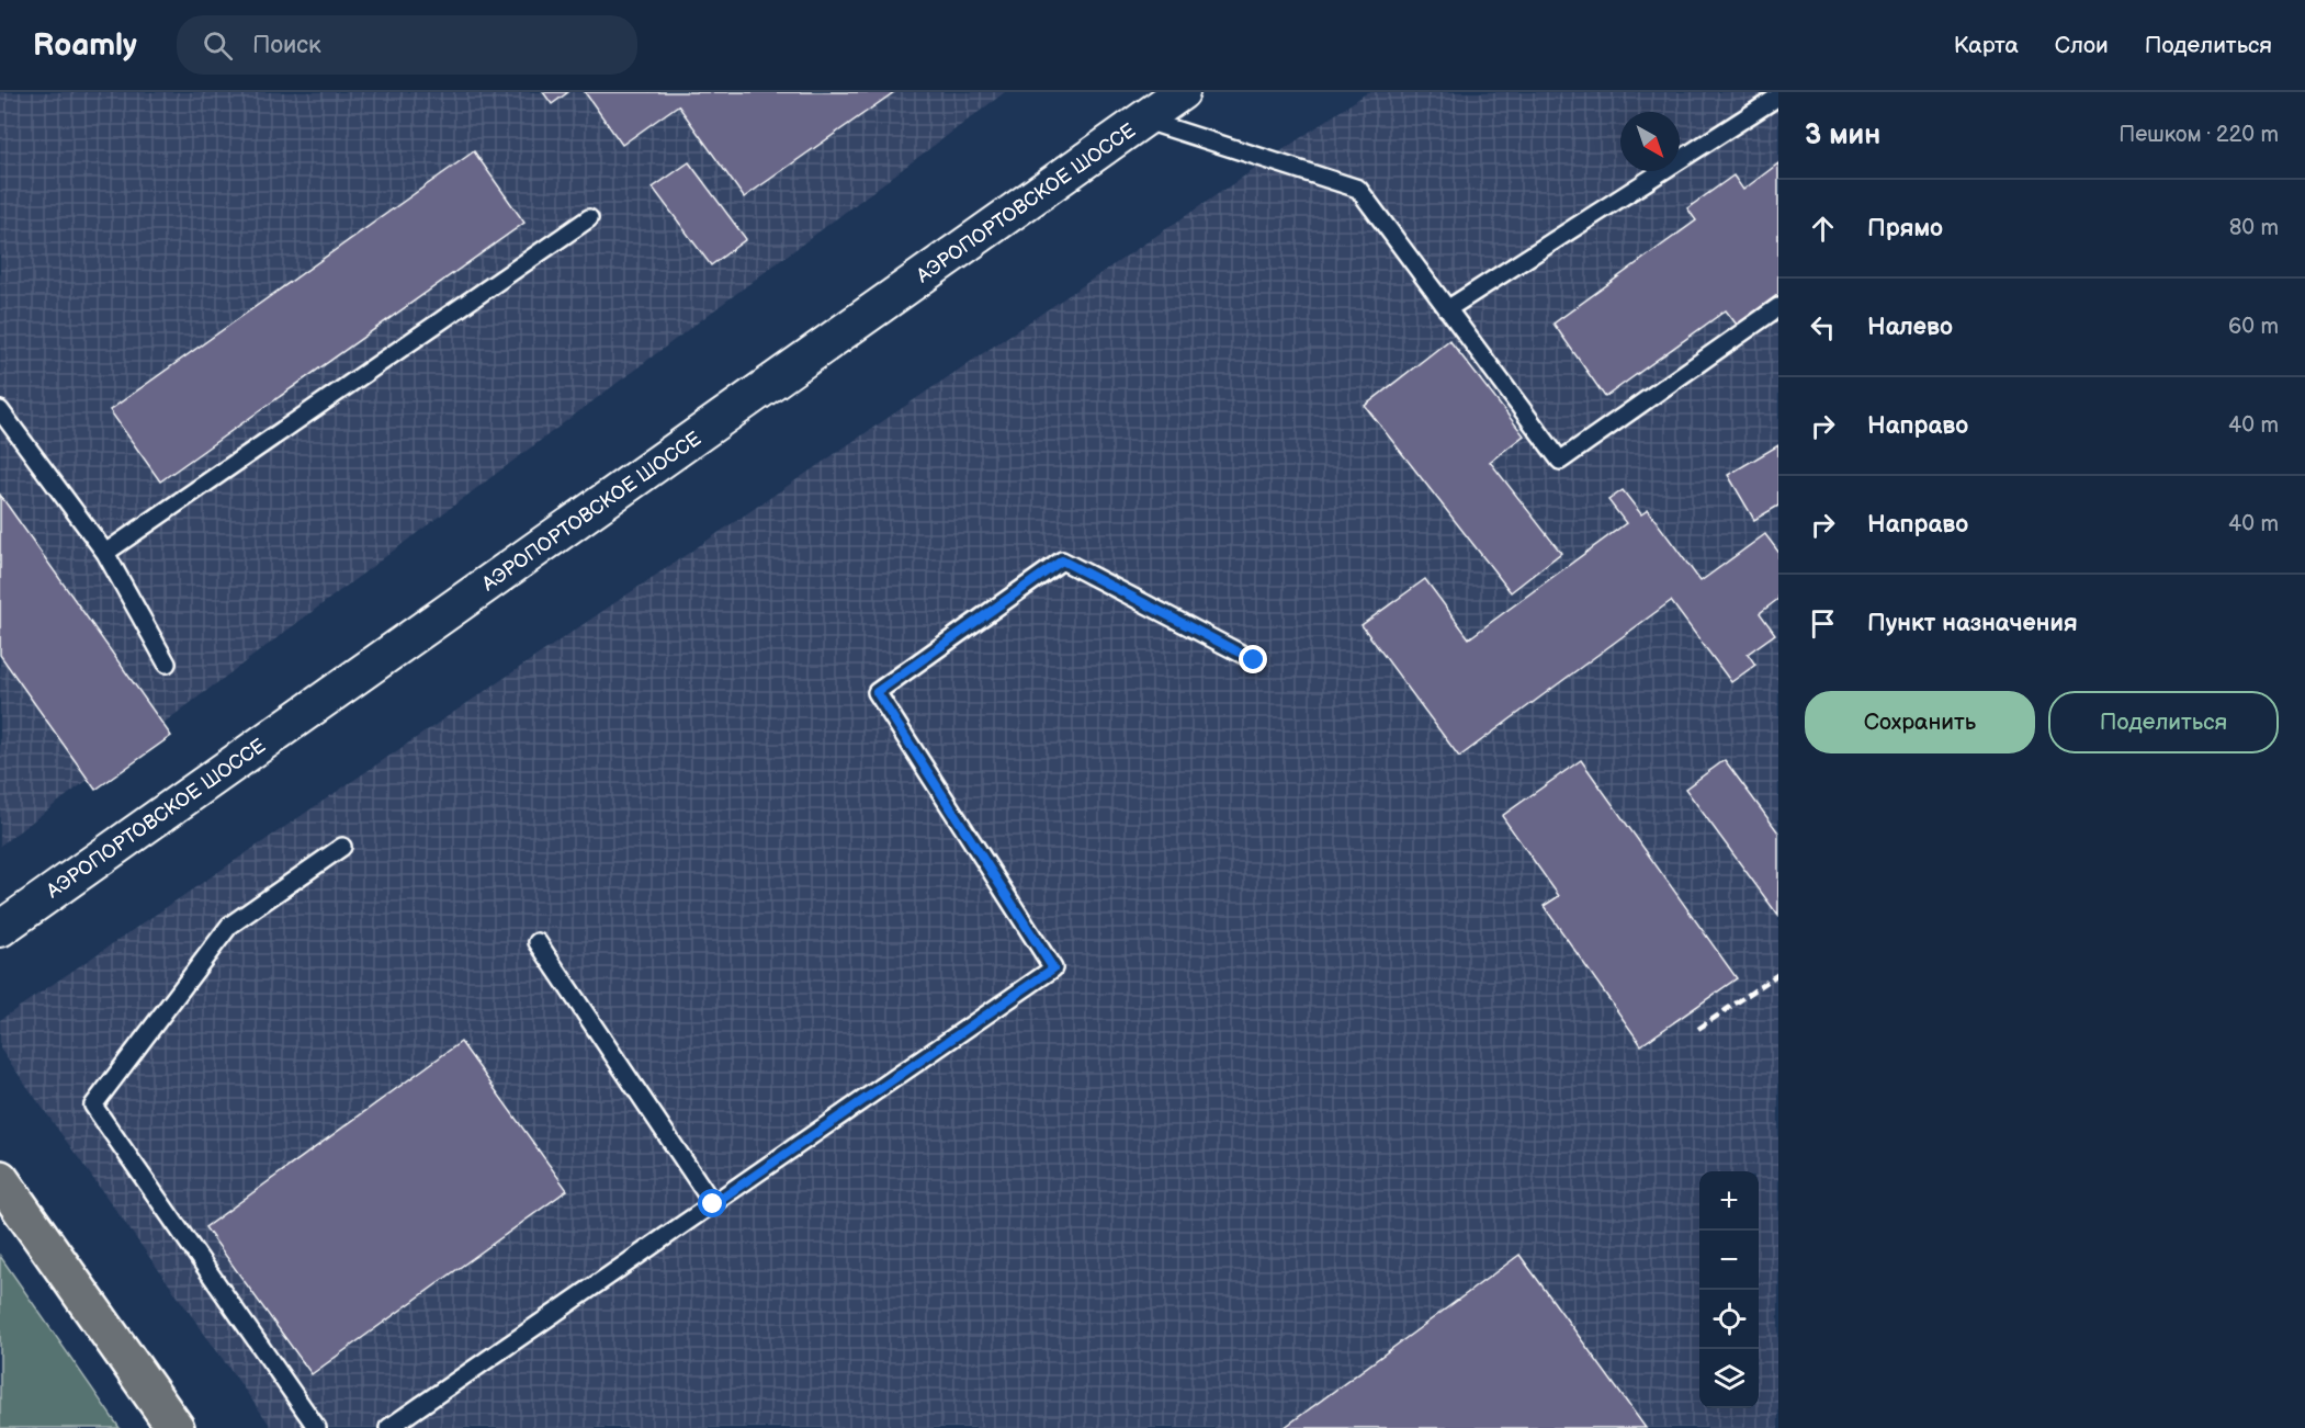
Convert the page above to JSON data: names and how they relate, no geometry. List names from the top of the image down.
{
  "streets": {
    "street": ["АЭРОПОРТОВСКОЕ ШОССЕ"]
  },
  "north": "bottom right",
  "page": {
    "header": "Roamly",
    "search": "Поиск",
    "nav": ["Карта", "Слои", "Поделиться"],
    "heading": ["3 мин", "Пешком · 220 m"],
    "list": [
      ["Прямо", "80 m"],
      ["Налево", "60 m"],
      ["Направо", "40 m"],
      ["Направо", "40 m"],
      "Пункт назначения"
    ],
    "buttons": ["Сохранить", "Поделиться"],
    "map_buttons": ["+", "−"]
  }
}
